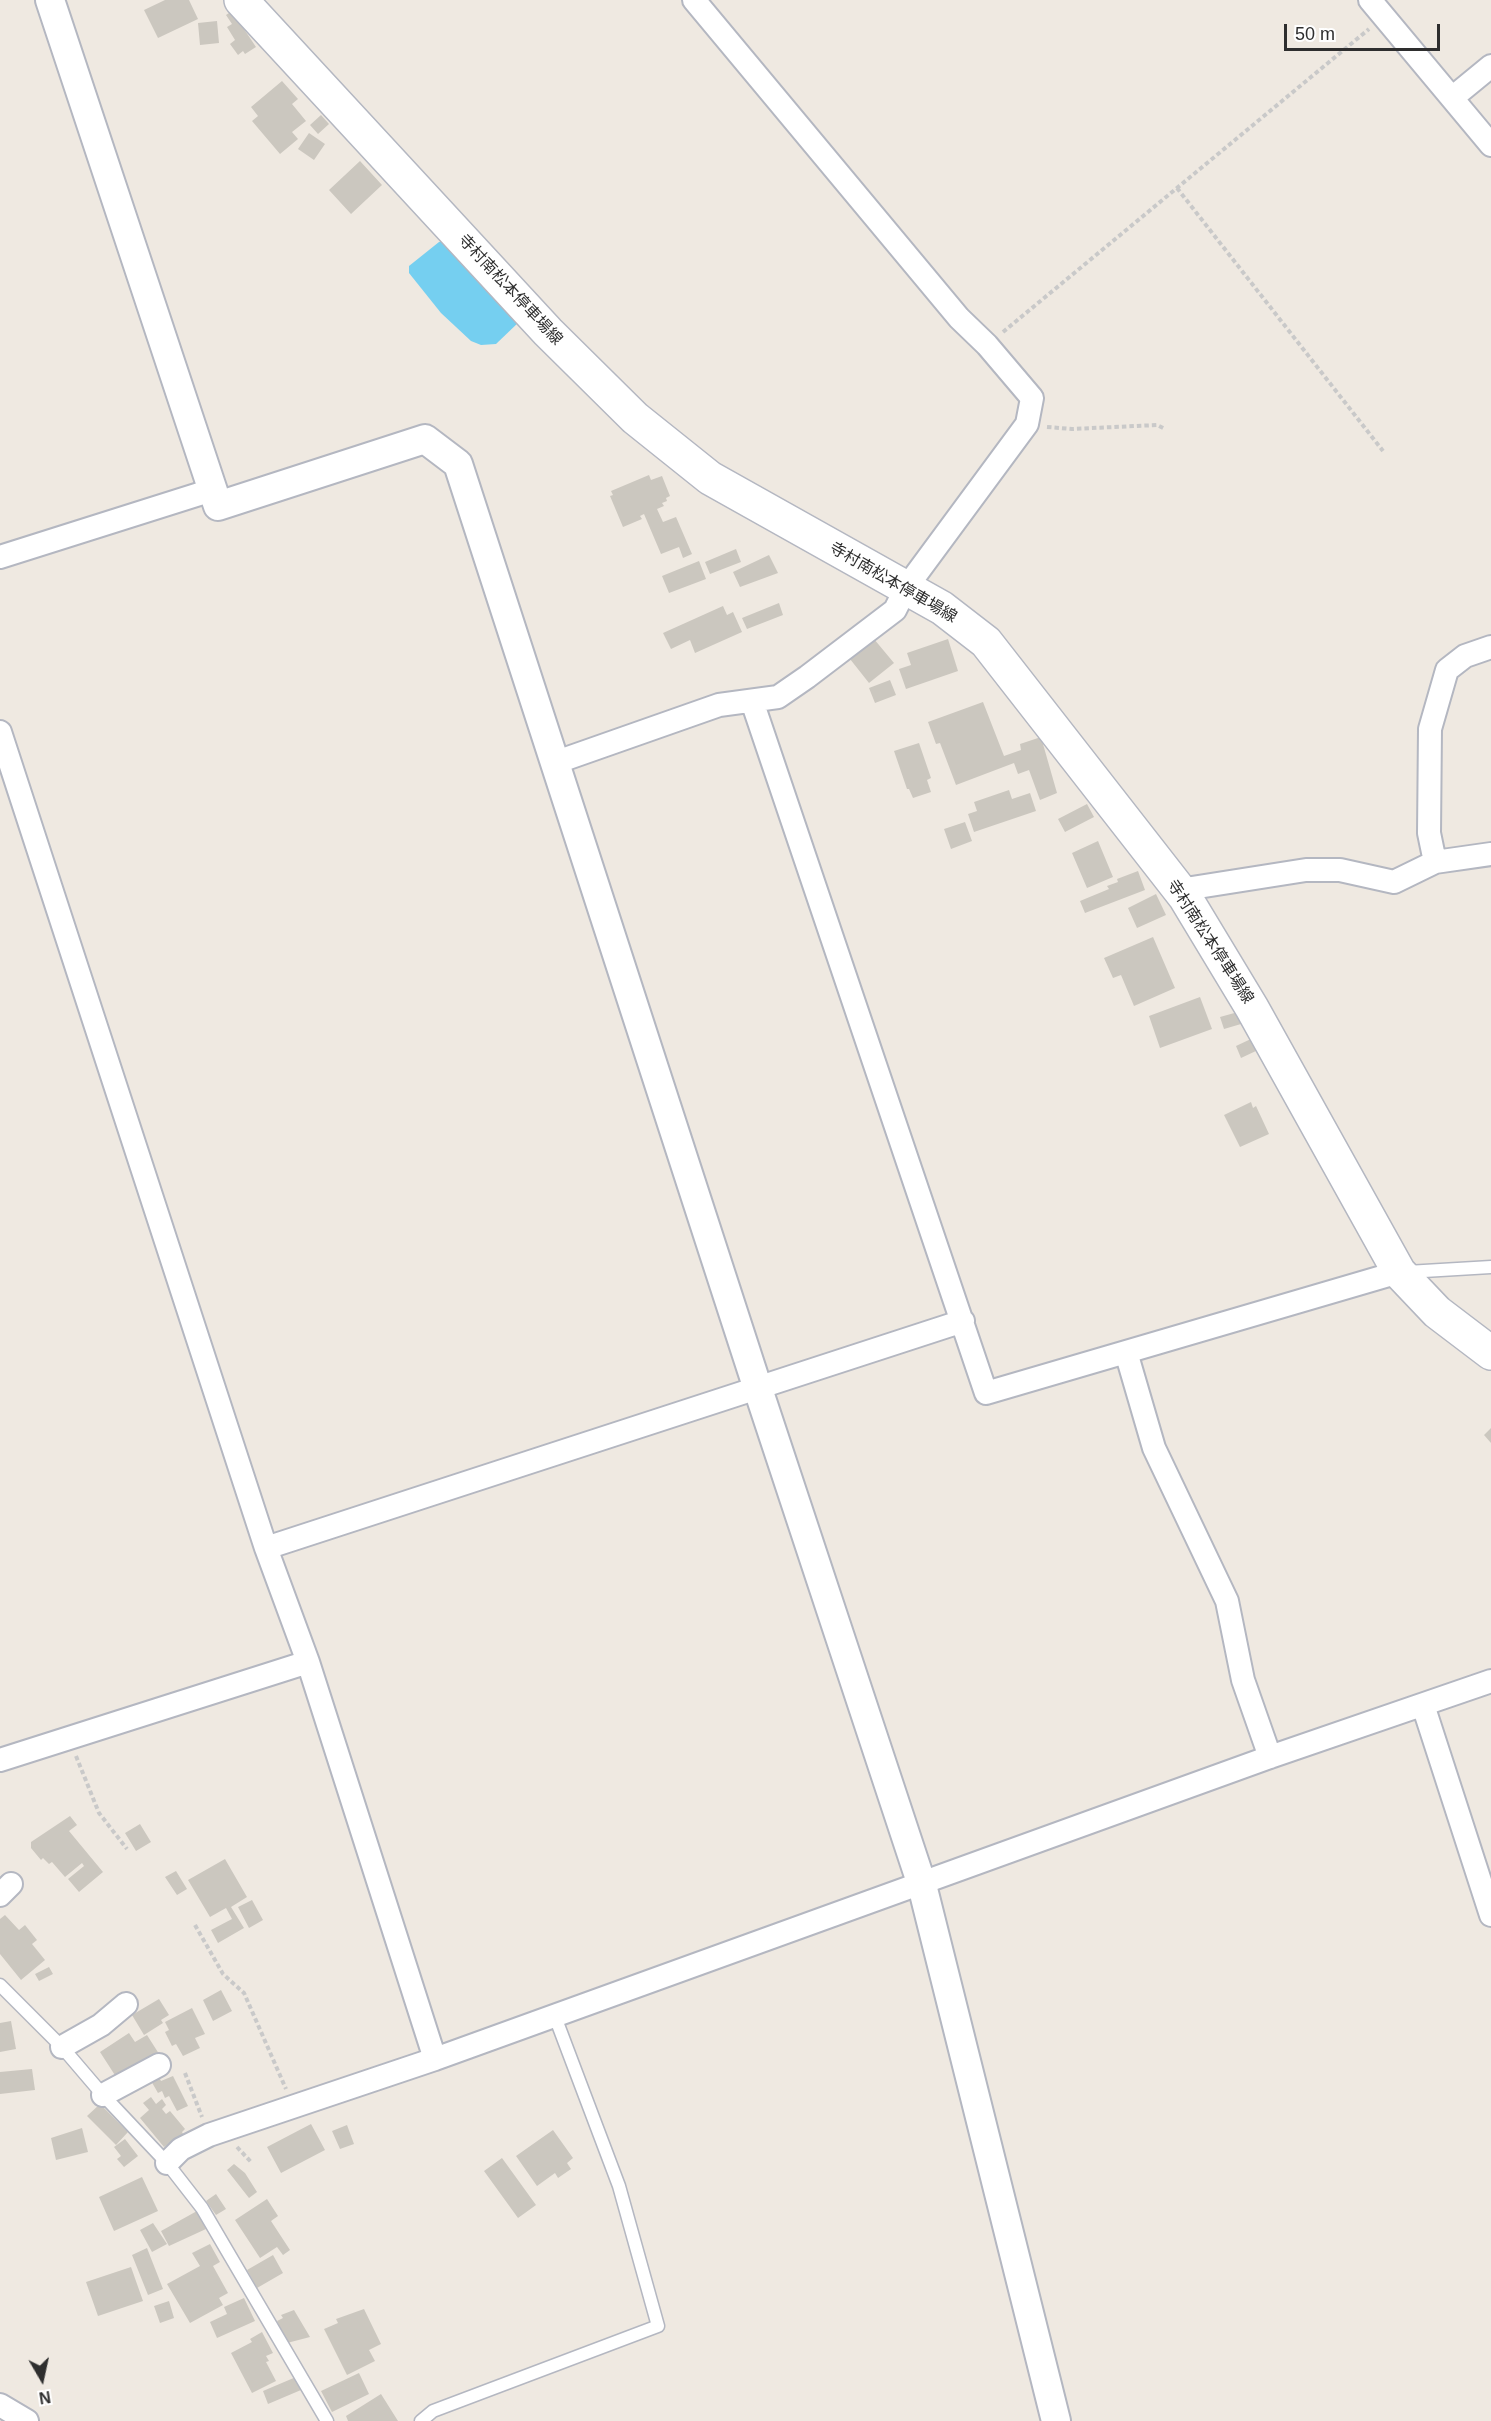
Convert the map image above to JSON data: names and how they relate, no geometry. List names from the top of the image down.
{
  "streets": {
    "main road": ["寺村南松本停車場線"]
  },
  "scale_bar": "50 m",
  "north": "bottom"
}
